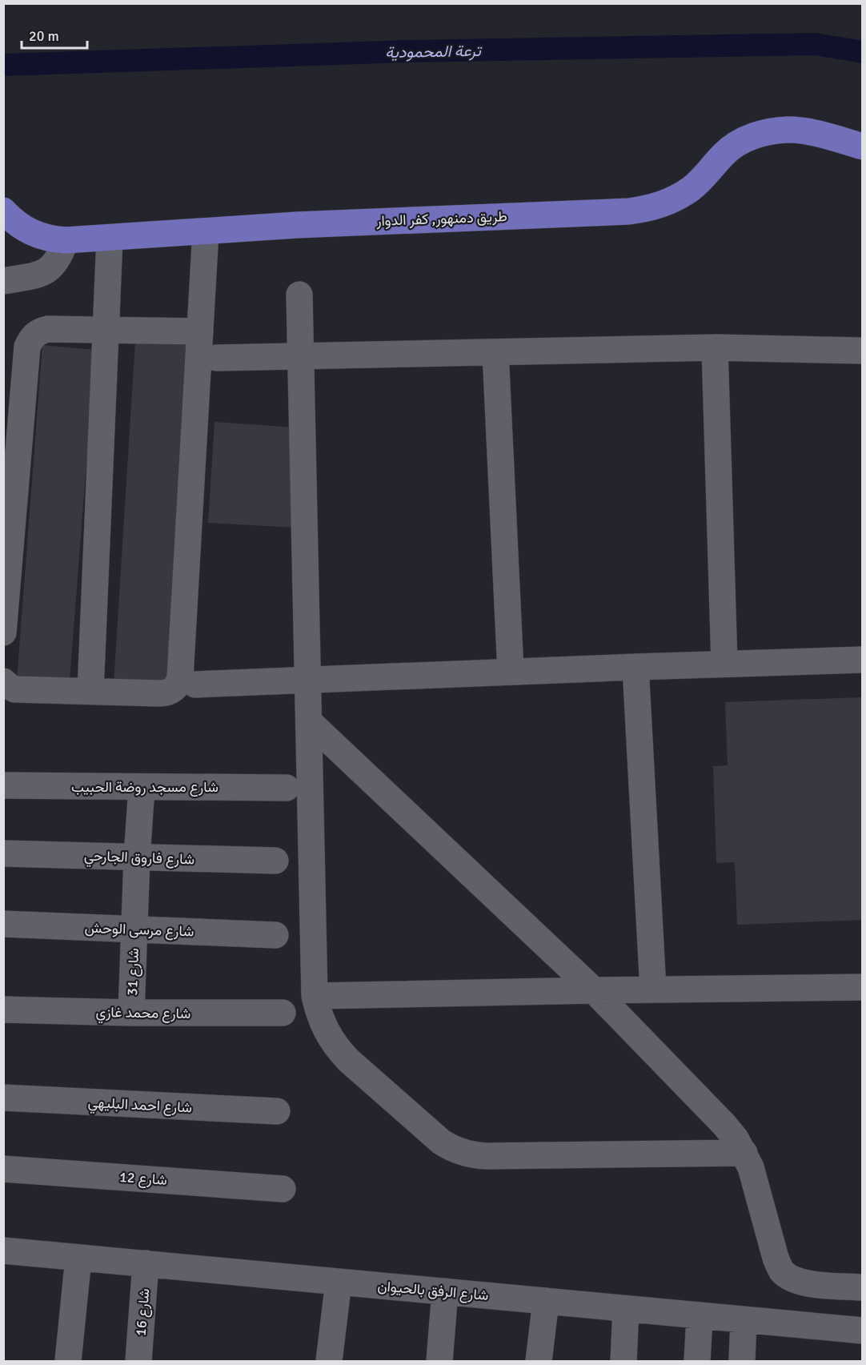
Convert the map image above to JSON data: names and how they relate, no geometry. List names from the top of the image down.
{
  "streets": {
    "main road": ["طريق دمنهور, كفر الدوار"],
    "street": [
      "شارع مسجد روضة الحبيب",
      "شارع فاروق الجارحي",
      "شارع مرسى الوحش",
      "شارع 31",
      "شارع محمد غازي",
      "شارع احمد البليهي",
      "شارع 12",
      "شارع الرفق بالحيوان",
      "شارع 16"
    ]
  },
  "crossings": [
    ["شارع مسجد روضة الحبيب", "شارع 31"],
    ["شارع فاروق الجارحي", "شارع 31"],
    ["شارع مرسى الوحش", "شارع 31"],
    ["شارع 31", "شارع محمد غازي"],
    ["شارع الرفق بالحيوان", "شارع 16"]
  ],
  "water": ["ترعة المحمودية"],
  "scale_bar": "20 m"
}
